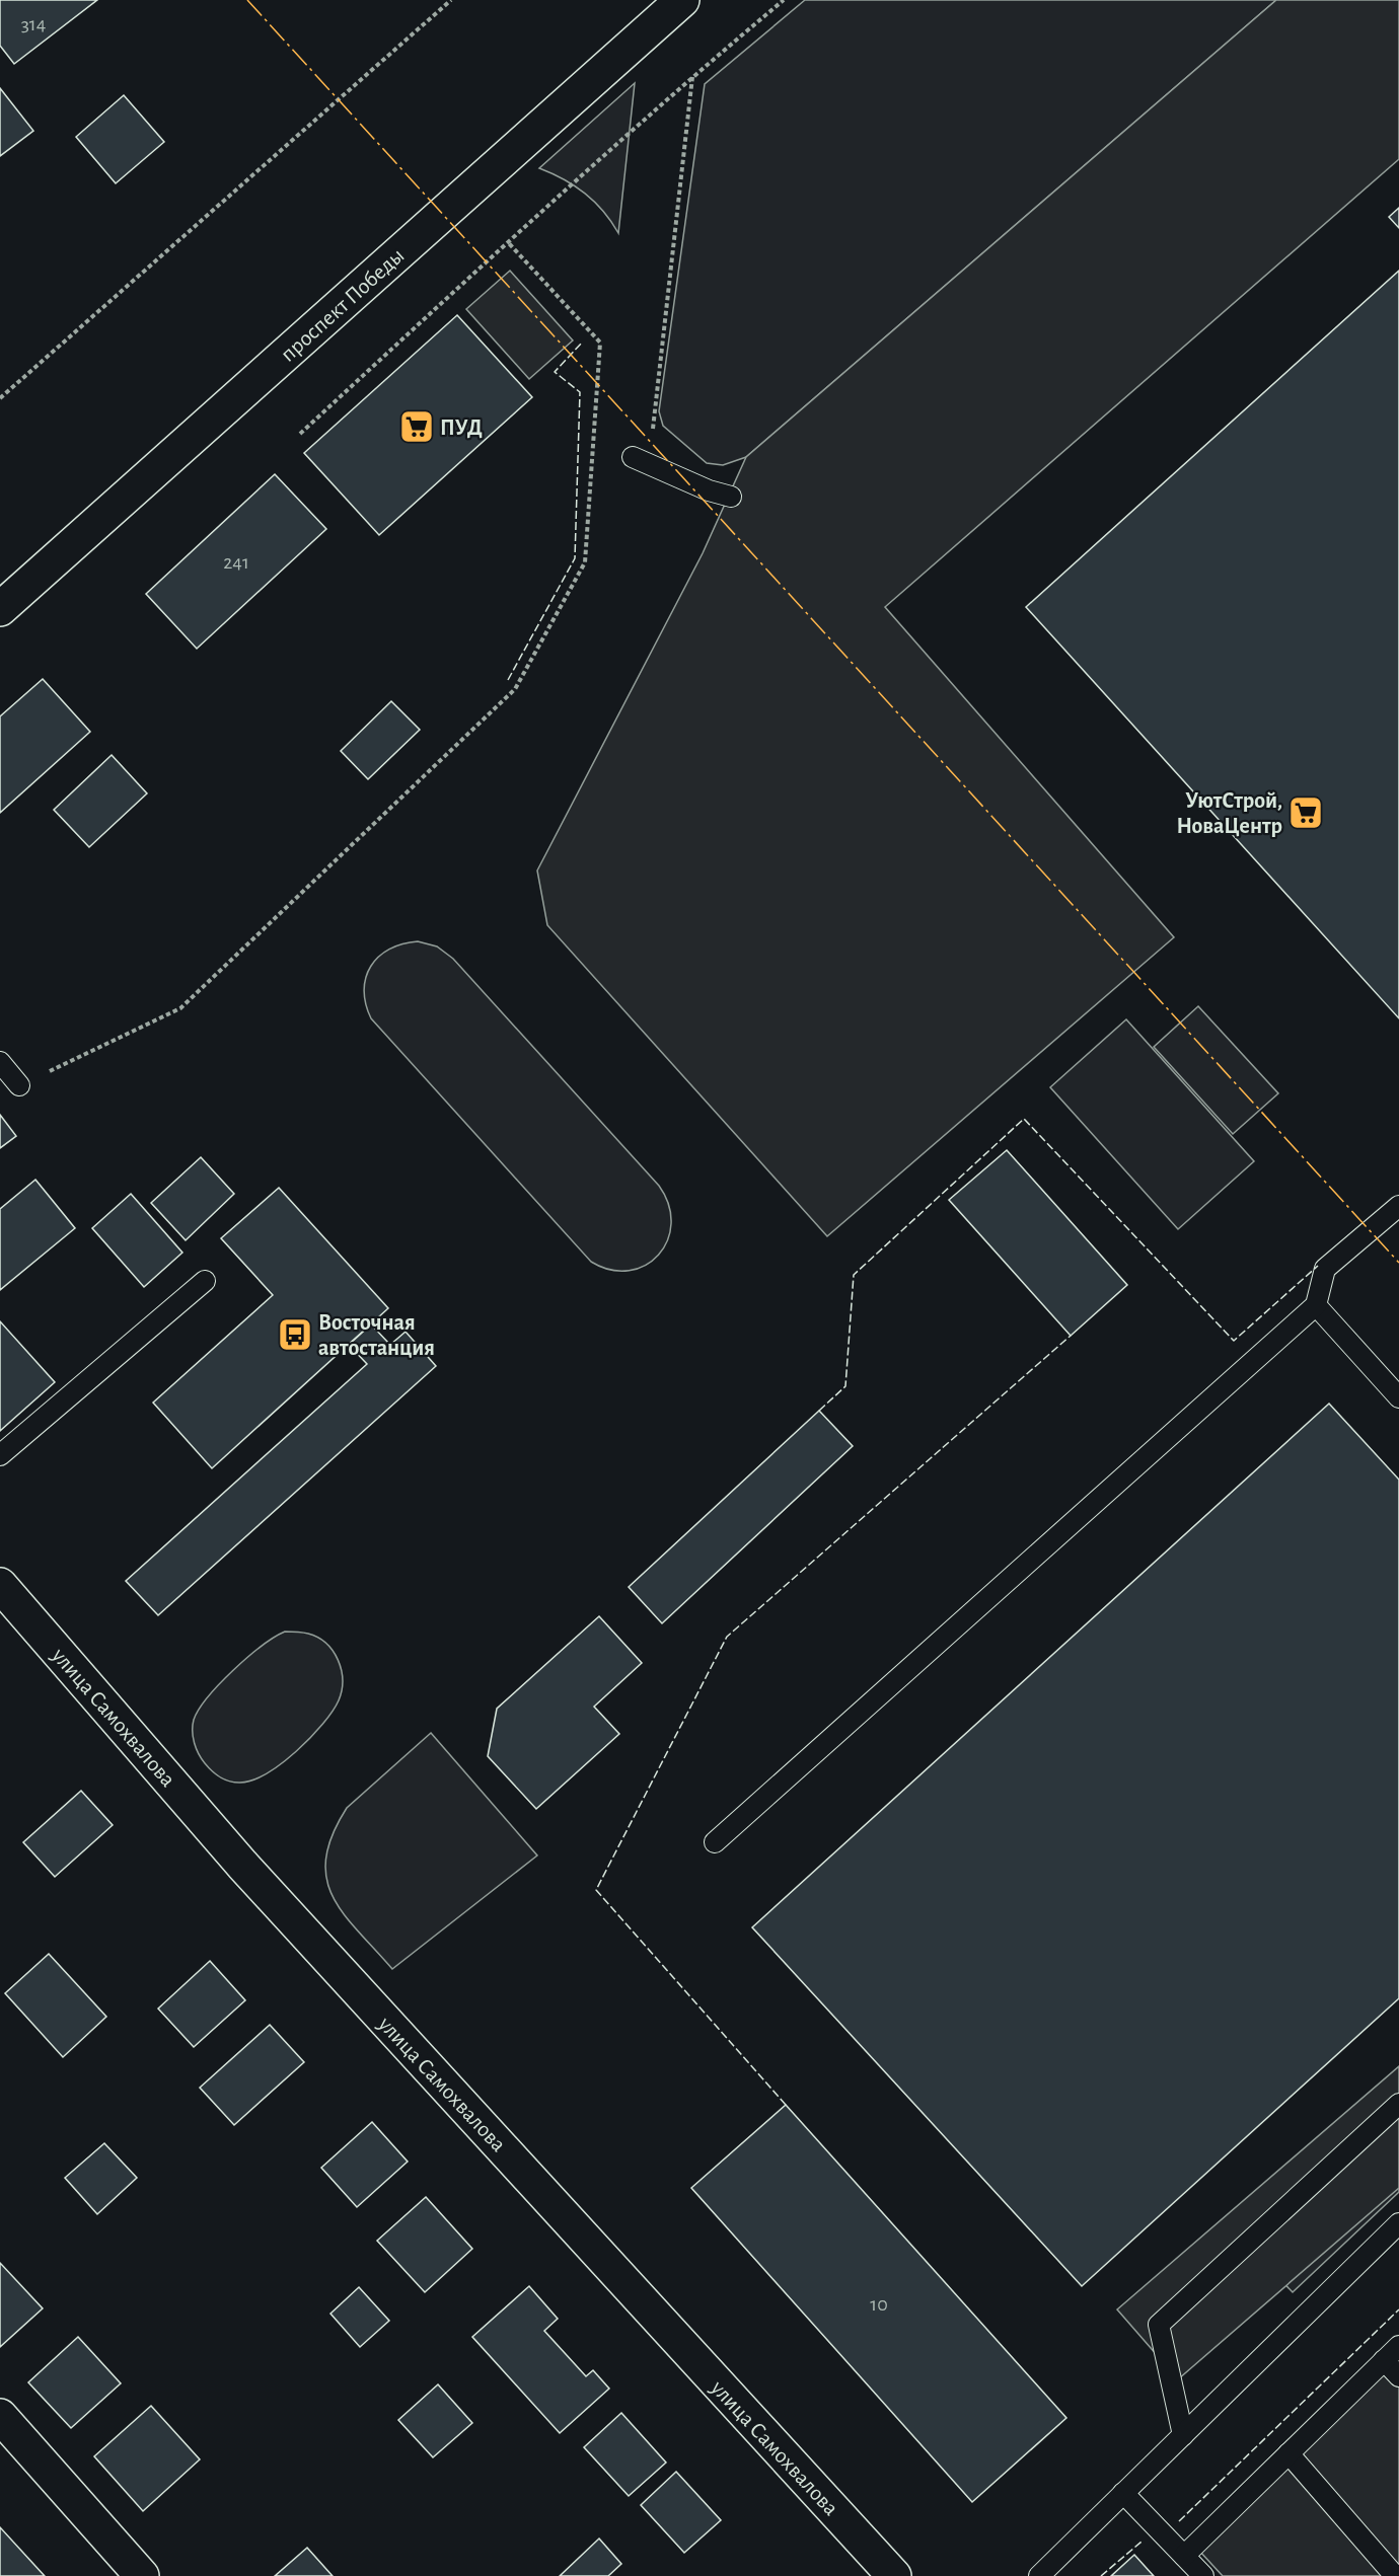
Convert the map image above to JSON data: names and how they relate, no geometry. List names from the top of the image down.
{
  "streets": {
    "street": ["проспект Победы", "улица Самохвалова"]
  },
  "places": {
    "supermarket": ["ПУД", "УютСтрой, НоваЦентр"],
    "bus stop": ["Восточная автостанция"]
  },
  "house_numbers": ["314", "241", "10"]
}
